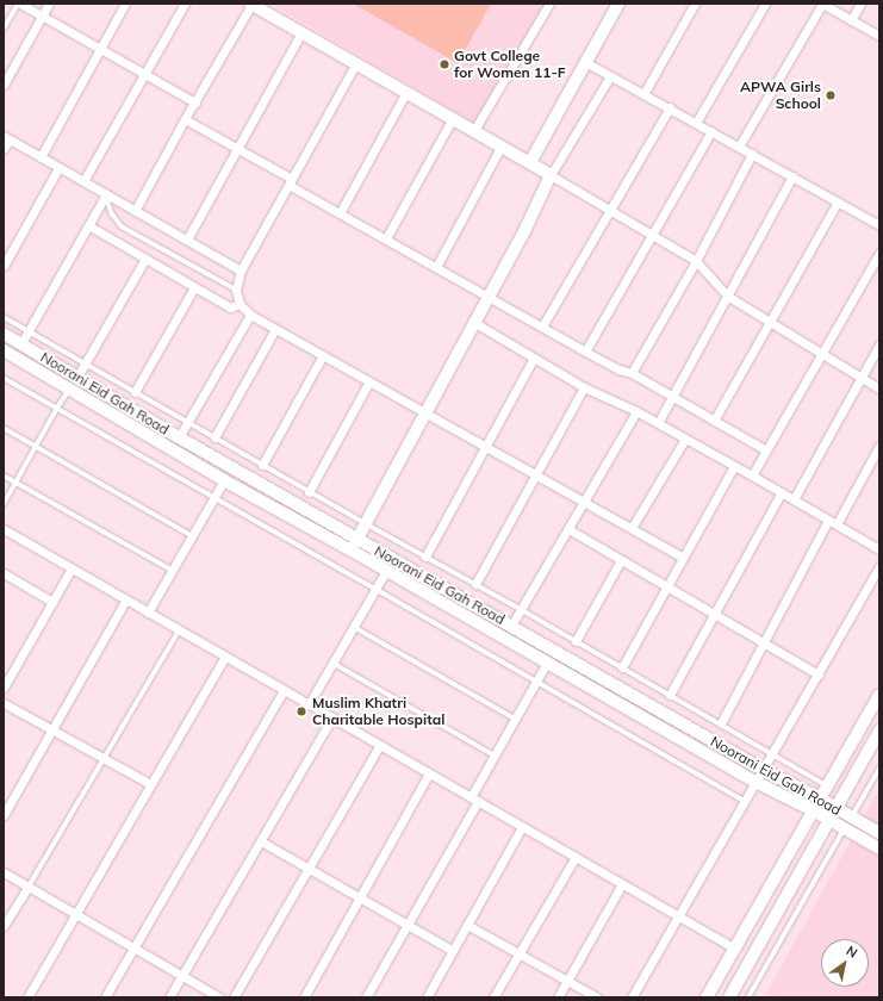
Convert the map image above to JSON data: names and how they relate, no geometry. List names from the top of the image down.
{
  "streets": {
    "main road": ["Noorani Eid Gah Road"]
  },
  "places": ["Govt College for Women 11-F", "APWA Girls School", "Muslim Khatri Charitable Hospital"],
  "north": "top right"
}
